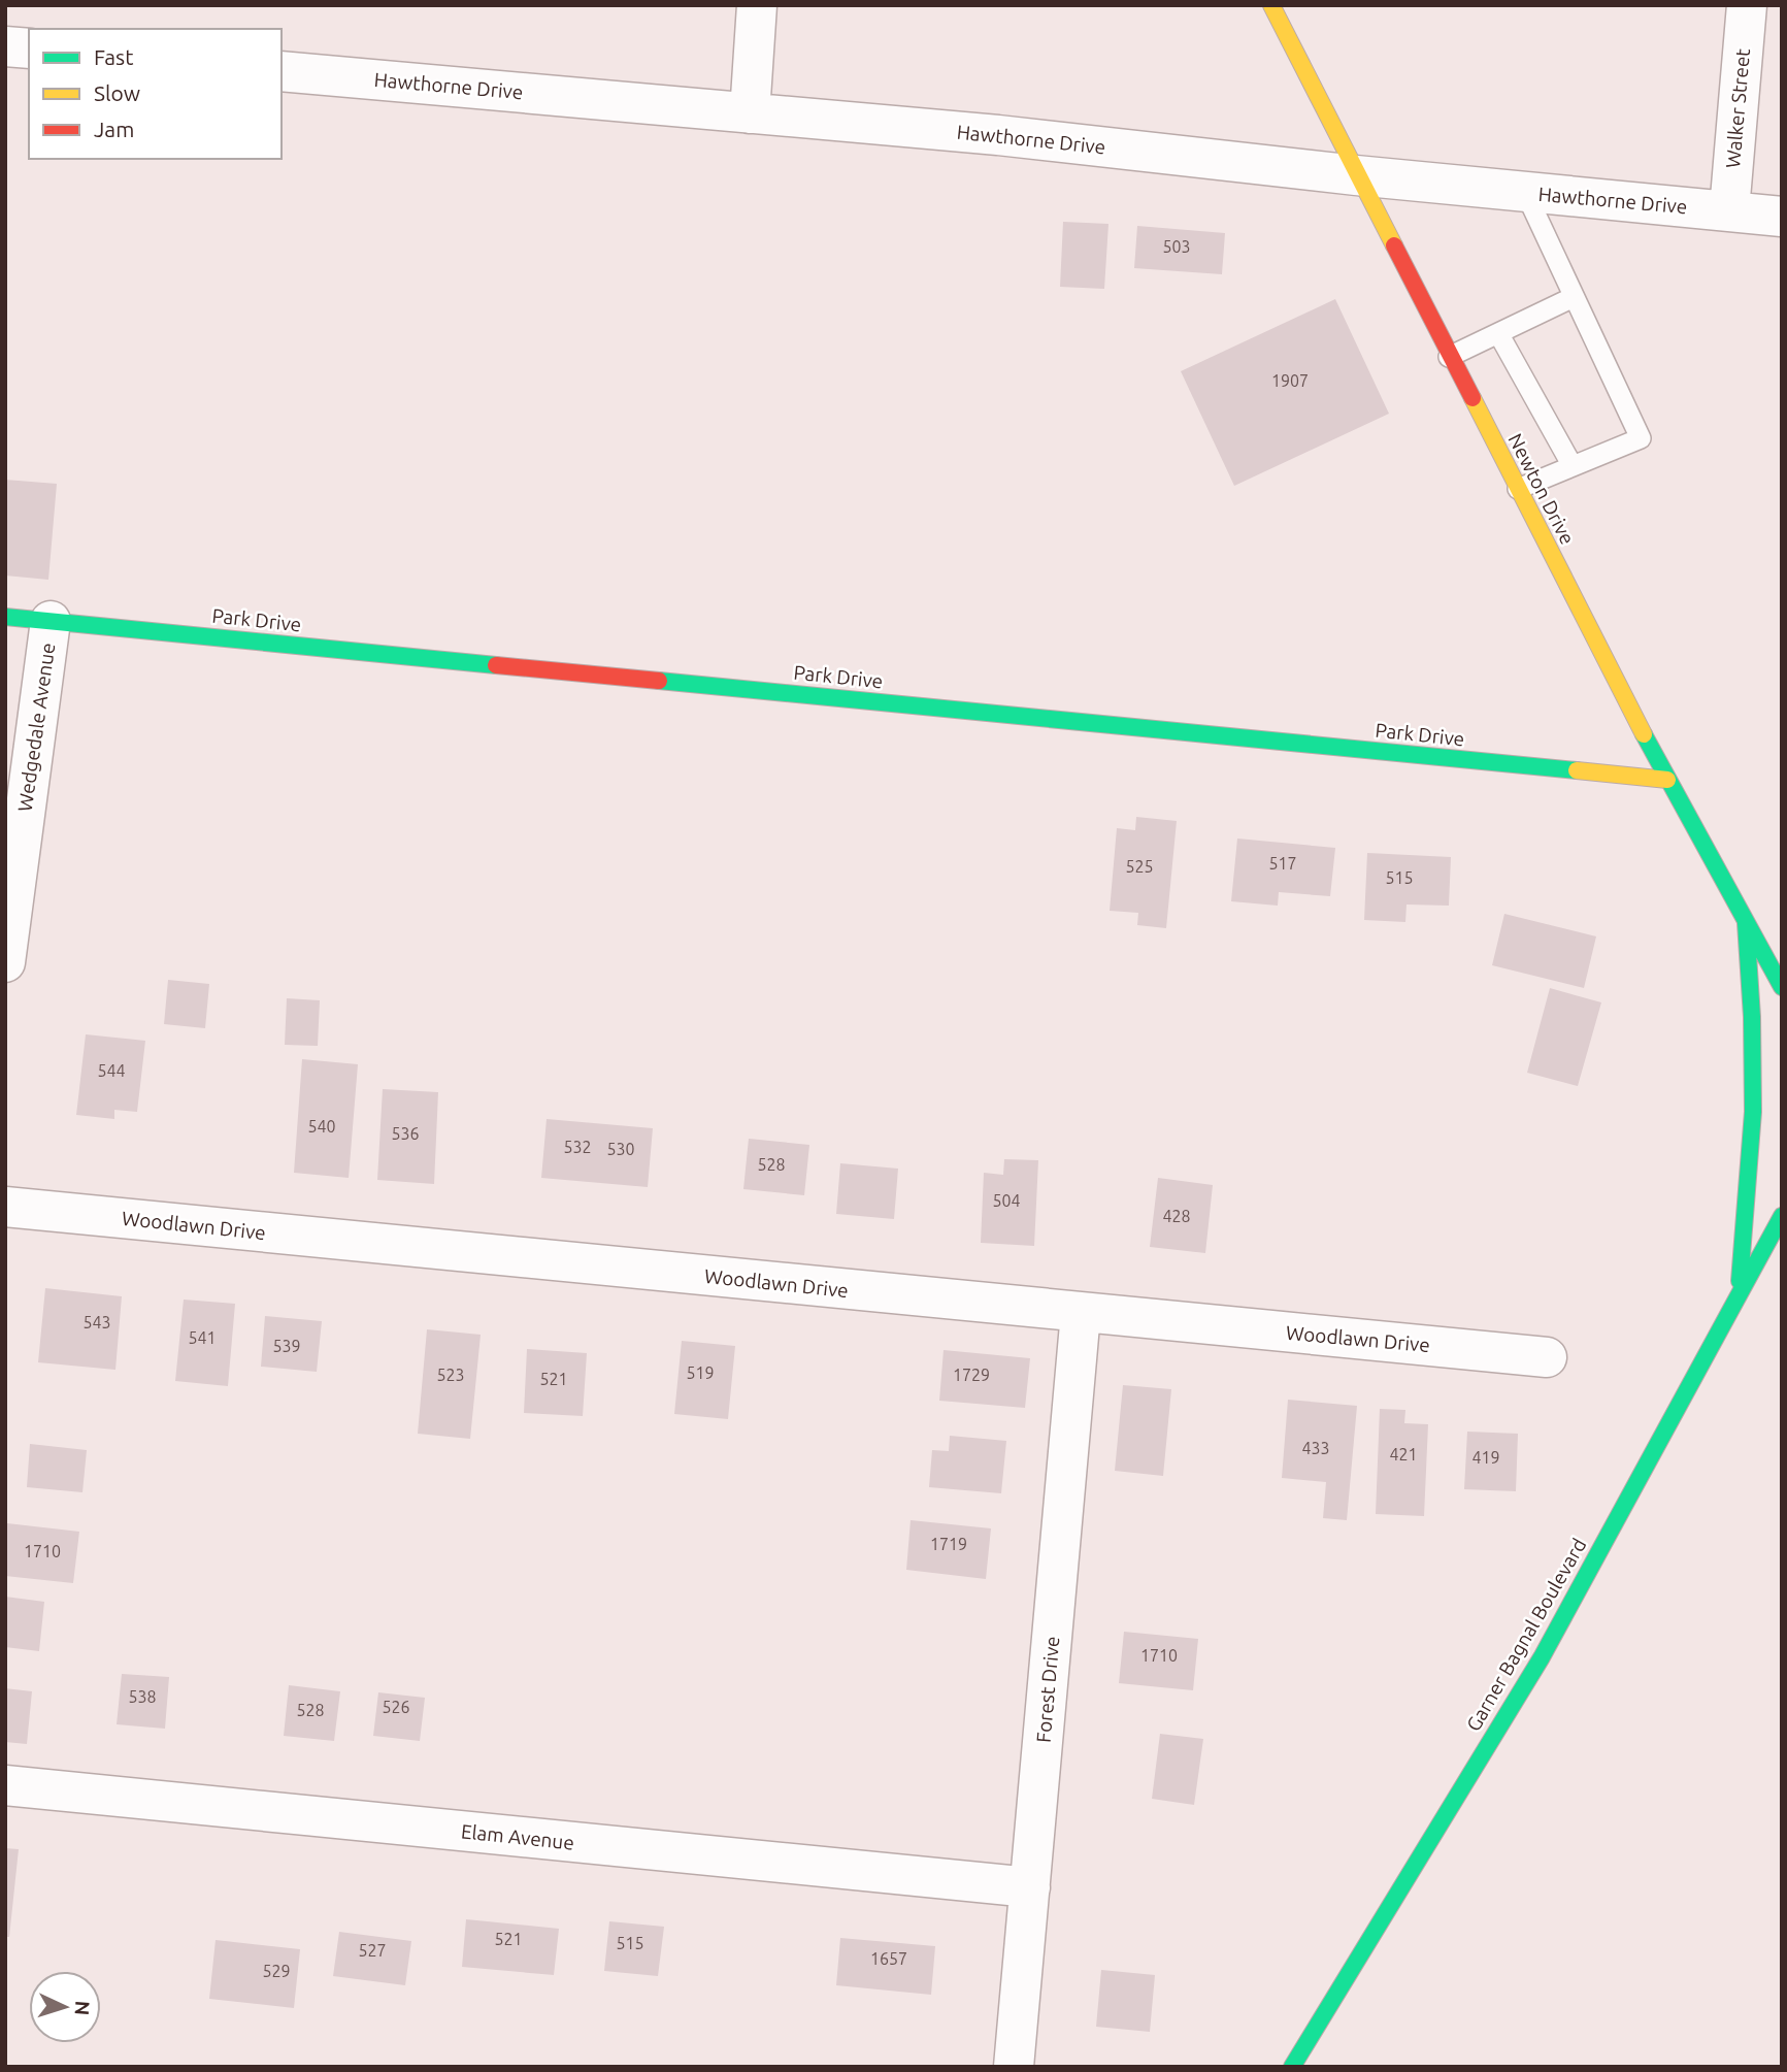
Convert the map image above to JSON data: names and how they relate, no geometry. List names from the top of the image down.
{
  "streets": {
    "main road": ["Newton Drive", "Park Drive", "Garner Bagnal Boulevard"],
    "street": [
      "Hawthorne Drive",
      "Walker Street",
      "Wedgedale Avenue",
      "Woodlawn Drive",
      "Forest Drive",
      "Elam Avenue"
    ]
  },
  "crossings": [
    ["Hawthorne Drive", "Walker Street"],
    ["Hawthorne Drive", "Newton Drive"],
    ["Newton Drive", "Park Drive"],
    ["Park Drive", "Wedgedale Avenue"],
    ["Woodlawn Drive", "Forest Drive"],
    ["Forest Drive", "Elam Avenue"]
  ],
  "house_numbers": [
    "503",
    "1907",
    "517",
    "525",
    "515",
    "544",
    "540",
    "536",
    "532",
    "530",
    "528",
    "504",
    "428",
    "543",
    "541",
    "539",
    "519",
    "523",
    "1729",
    "521",
    "433",
    "421",
    "419",
    "1719",
    "1710",
    "1710",
    "538",
    "526",
    "528",
    "521",
    "515",
    "527",
    "1657",
    "529"
  ],
  "legend": ["Fast", "Slow", "Jam"],
  "north": "right"
}
